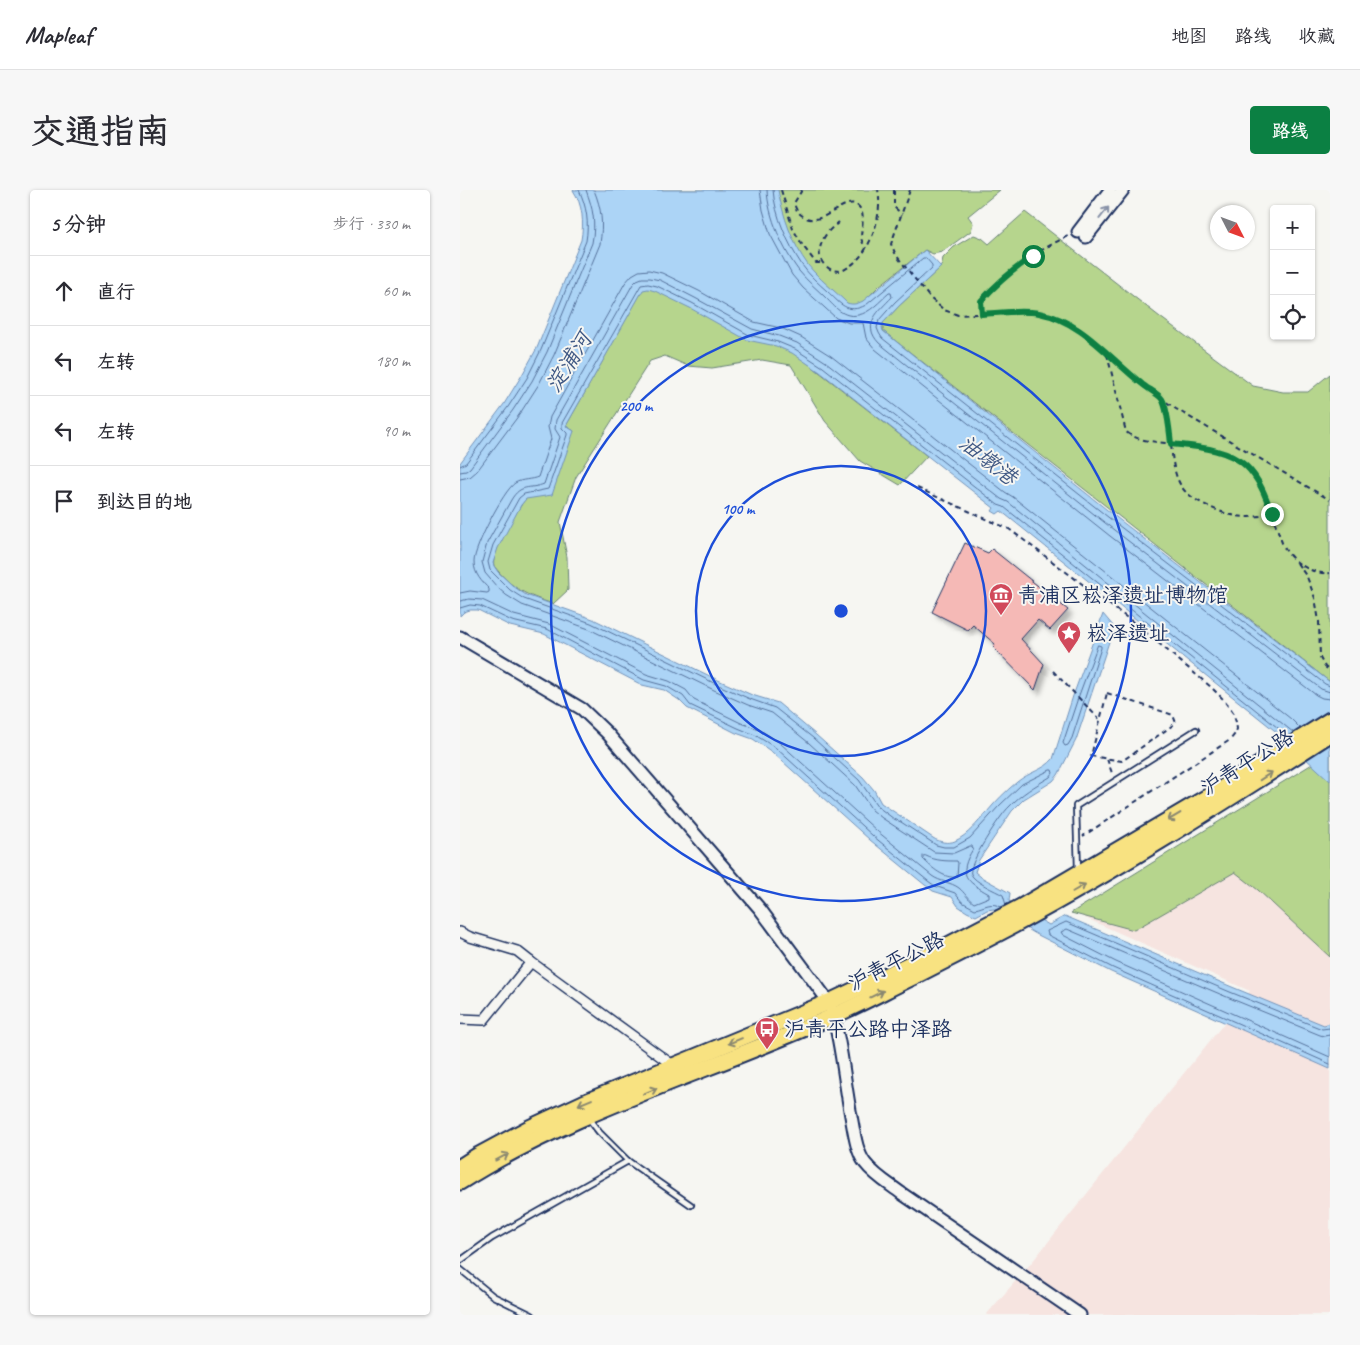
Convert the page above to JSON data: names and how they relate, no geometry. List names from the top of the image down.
{
  "streets": {
    "highway": ["沪青平公路"]
  },
  "water": ["淀浦河", "油墩港"],
  "places": {
    "museum": ["青浦区崧泽遗址博物馆"],
    "place": ["崧泽遗址"],
    "bus stop": ["沪青平公路中泽路"]
  },
  "north": "bottom right",
  "page": {
    "header": "Mapleaf",
    "nav": ["地图", "路线", "收藏"],
    "buttons": "路线",
    "title": "交通指南",
    "heading": ["5 分钟", "步行 · 330 m"],
    "map_buttons": ["+", "−"],
    "list": [
      ["直行", "60 m"],
      ["左转", "180 m"],
      ["左转", "90 m"],
      "到达目的地"
    ]
  },
  "rings": ["200 m", "100 m"]
}
